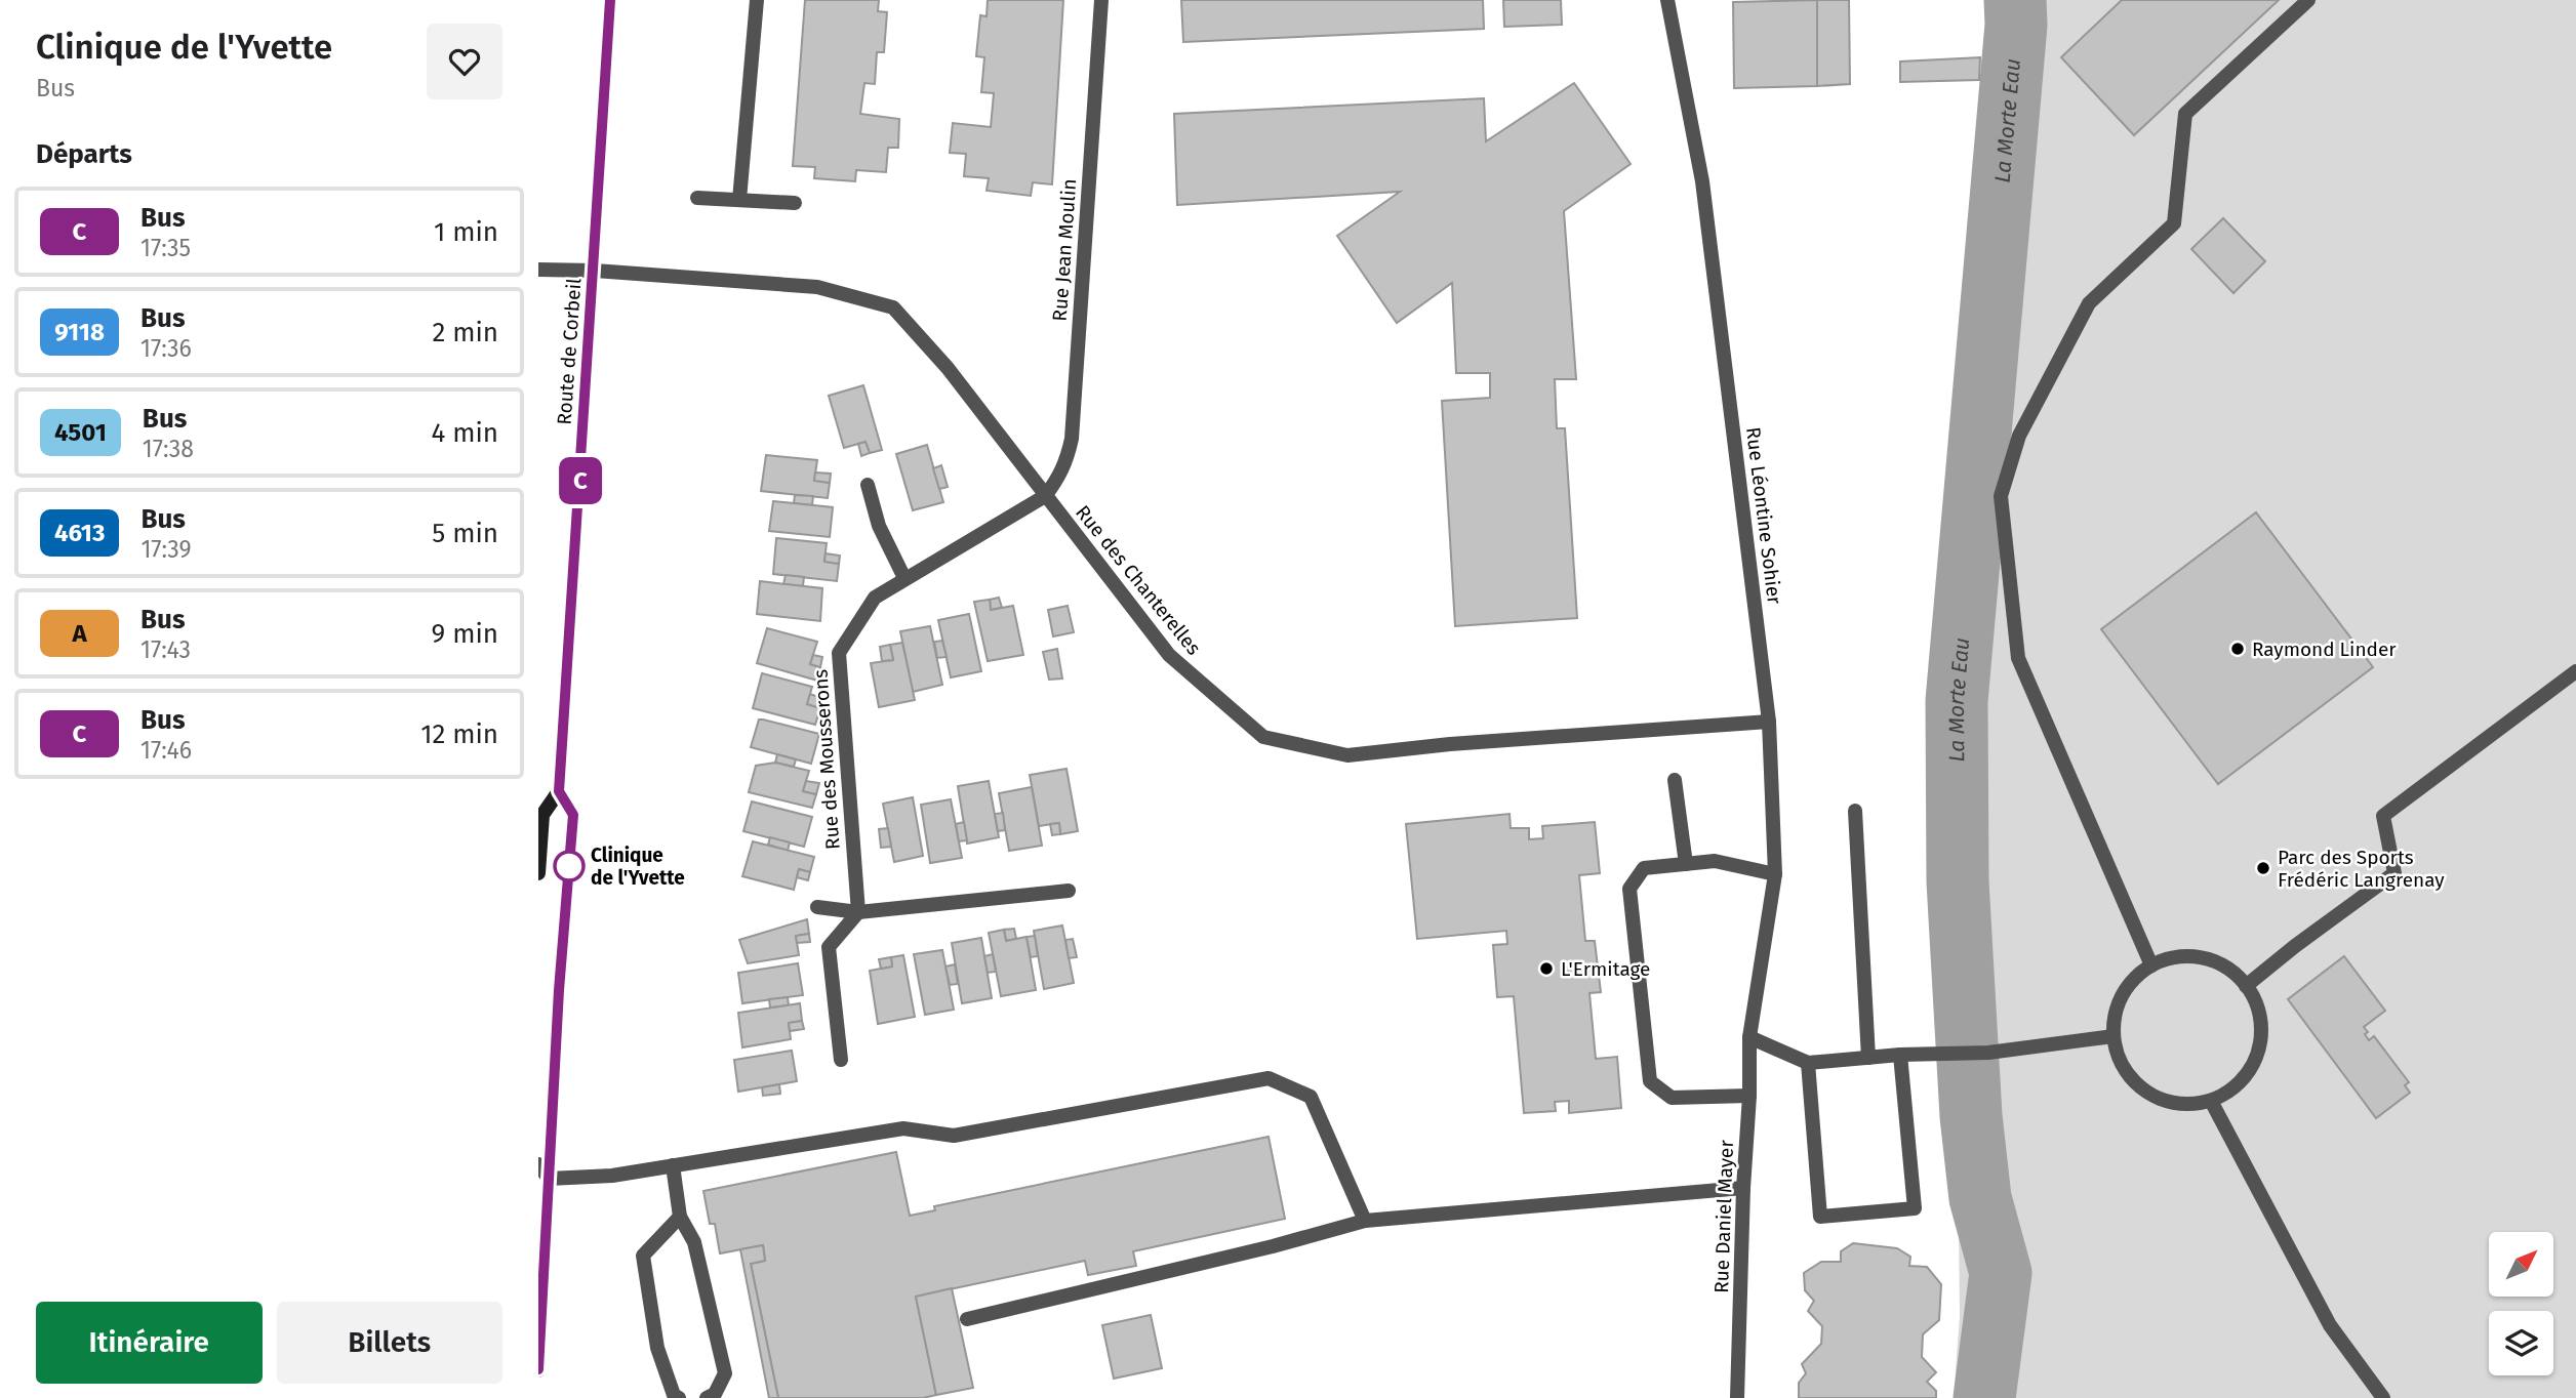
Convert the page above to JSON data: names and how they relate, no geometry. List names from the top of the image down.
{
  "streets": {
    "main road": ["Route de Corbeil"],
    "street": [
      "Rue Jean Moulin",
      "Rue Léontine Sohier",
      "Rue des Chanterelles",
      "Rue des Mousserons",
      "Rue Daniel Mayer"
    ]
  },
  "crossings": [
    ["Rue Jean Moulin", "Rue des Chanterelles"],
    ["Rue Jean Moulin", "Rue des Mousserons"],
    ["Route de Corbeil", "Rue des Chanterelles"],
    ["Rue Léontine Sohier", "Rue des Chanterelles"],
    ["Rue Léontine Sohier", "Rue Daniel Mayer"],
    ["Rue des Chanterelles", "Rue des Mousserons"]
  ],
  "water": ["La Morte Eau"],
  "places": [
    "Raymond Linder",
    "Clinique de l'Yvette",
    "Parc des Sports Frédéric Langrenay",
    "L'Ermitage"
  ],
  "lines": ["bus line C"],
  "north": "top right",
  "page": {
    "heading": [
      ["Clinique de l'Yvette", "Bus"],
      "Départs"
    ],
    "on_map": "C",
    "list": [
      {
        "mark": "C",
        "name": "Bus",
        "note": "17:35",
        "value": "1 min"
      },
      {
        "mark": "9118",
        "name": "Bus",
        "note": "17:36",
        "value": "2 min"
      },
      {
        "mark": "4501",
        "name": "Bus",
        "note": "17:38",
        "value": "4 min"
      },
      {
        "mark": "4613",
        "name": "Bus",
        "note": "17:39",
        "value": "5 min"
      },
      {
        "mark": "A",
        "name": "Bus",
        "note": "17:43",
        "value": "9 min"
      },
      {
        "mark": "C",
        "name": "Bus",
        "note": "17:46",
        "value": "12 min"
      }
    ],
    "buttons": ["Itinéraire", "Billets"]
  }
}
